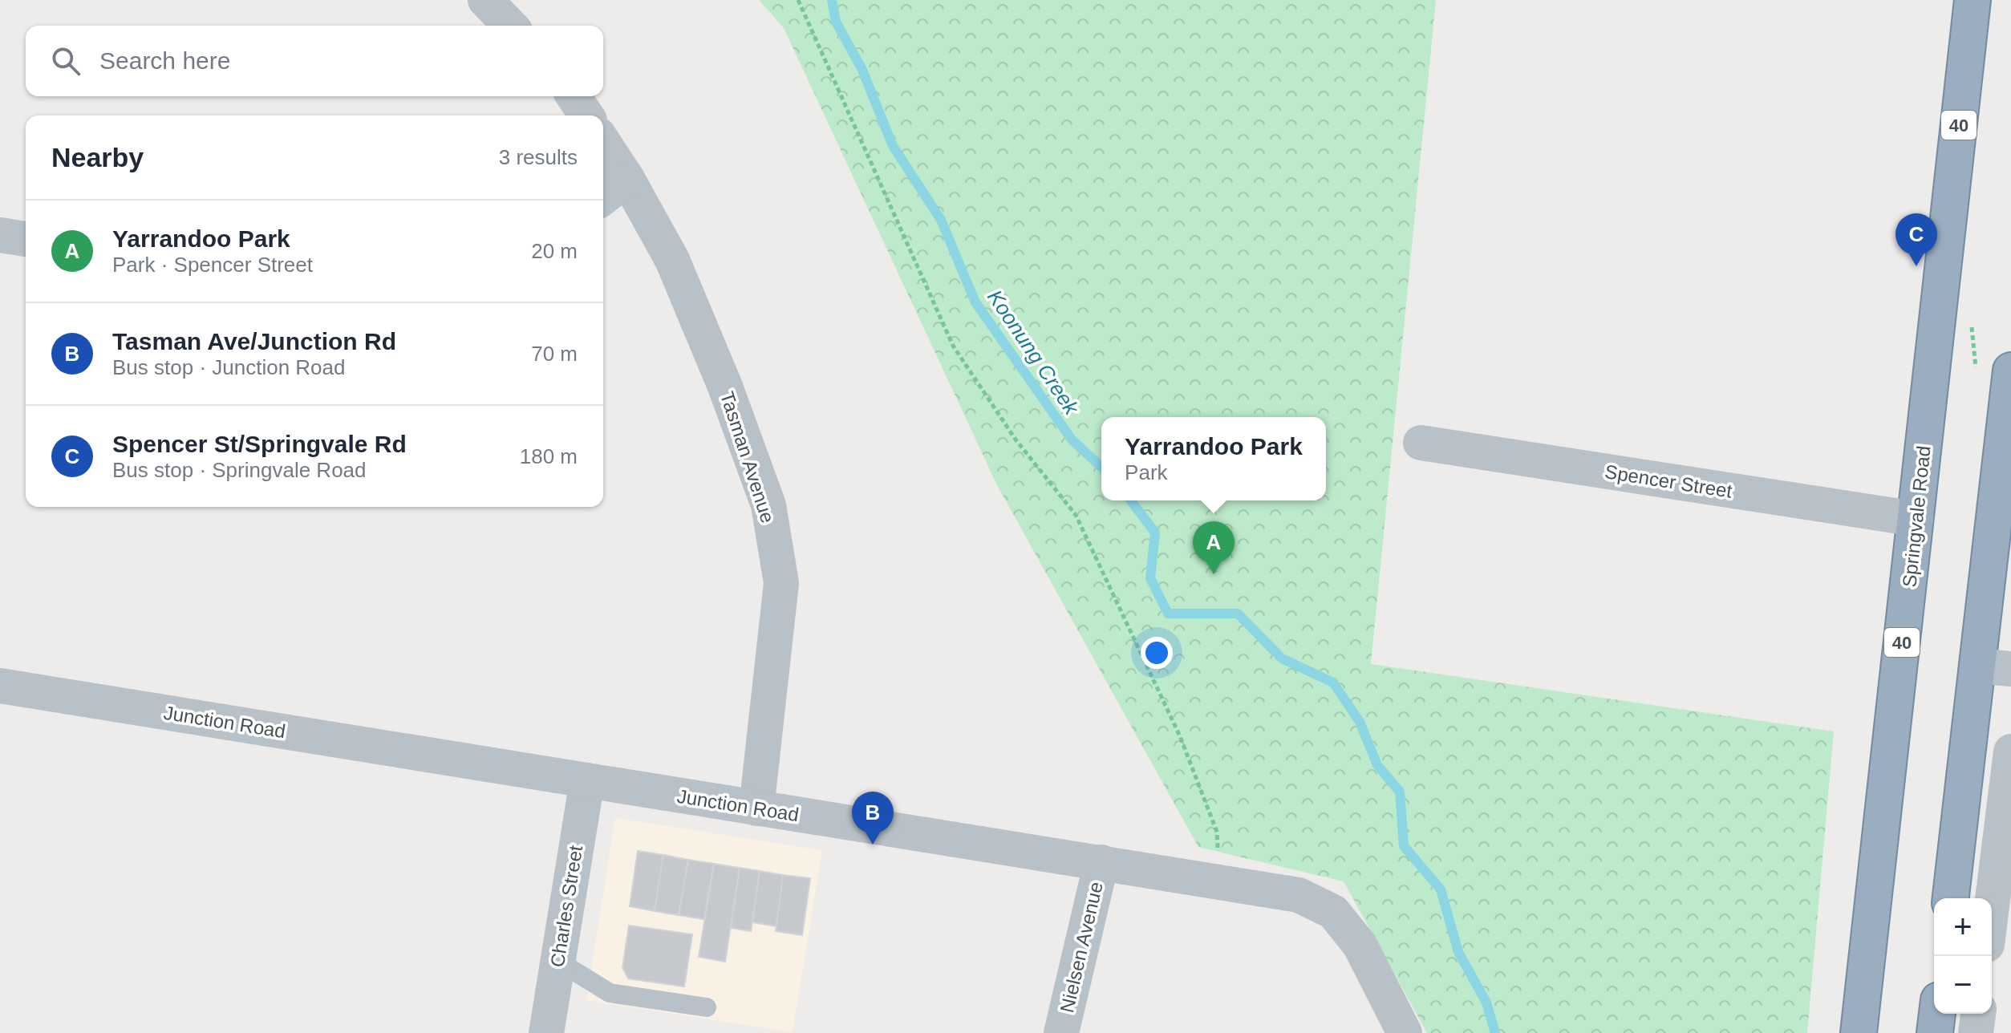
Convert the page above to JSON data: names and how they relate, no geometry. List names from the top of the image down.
{
  "streets": {
    "highway": ["40", "Springvale Road"],
    "street": [
      "Tasman Avenue",
      "Spencer Street",
      "Junction Road",
      "Charles Street",
      "Nielsen Avenue"
    ]
  },
  "crossings": [
    ["Tasman Avenue", "Junction Road"],
    ["Spencer Street", "Springvale Road"],
    ["Junction Road", "Charles Street"],
    ["Junction Road", "Nielsen Avenue"]
  ],
  "water": ["Koonung Creek"],
  "page": {
    "search": "Search here",
    "heading": ["Nearby", "3 results"],
    "list": [
      {
        "mark": "A",
        "name": "Yarrandoo Park",
        "note": "Park · Spencer Street",
        "value": "20 m"
      },
      {
        "mark": "B",
        "name": "Tasman Ave/Junction Rd",
        "note": "Bus stop · Junction Road",
        "value": "70 m"
      },
      {
        "mark": "C",
        "name": "Spencer St/Springvale Rd",
        "note": "Bus stop · Springvale Road",
        "value": "180 m"
      }
    ],
    "pins": ["C", "A", "B"],
    "popup": ["Yarrandoo Park", "Park"],
    "map_buttons": ["+", "−"]
  }
}
